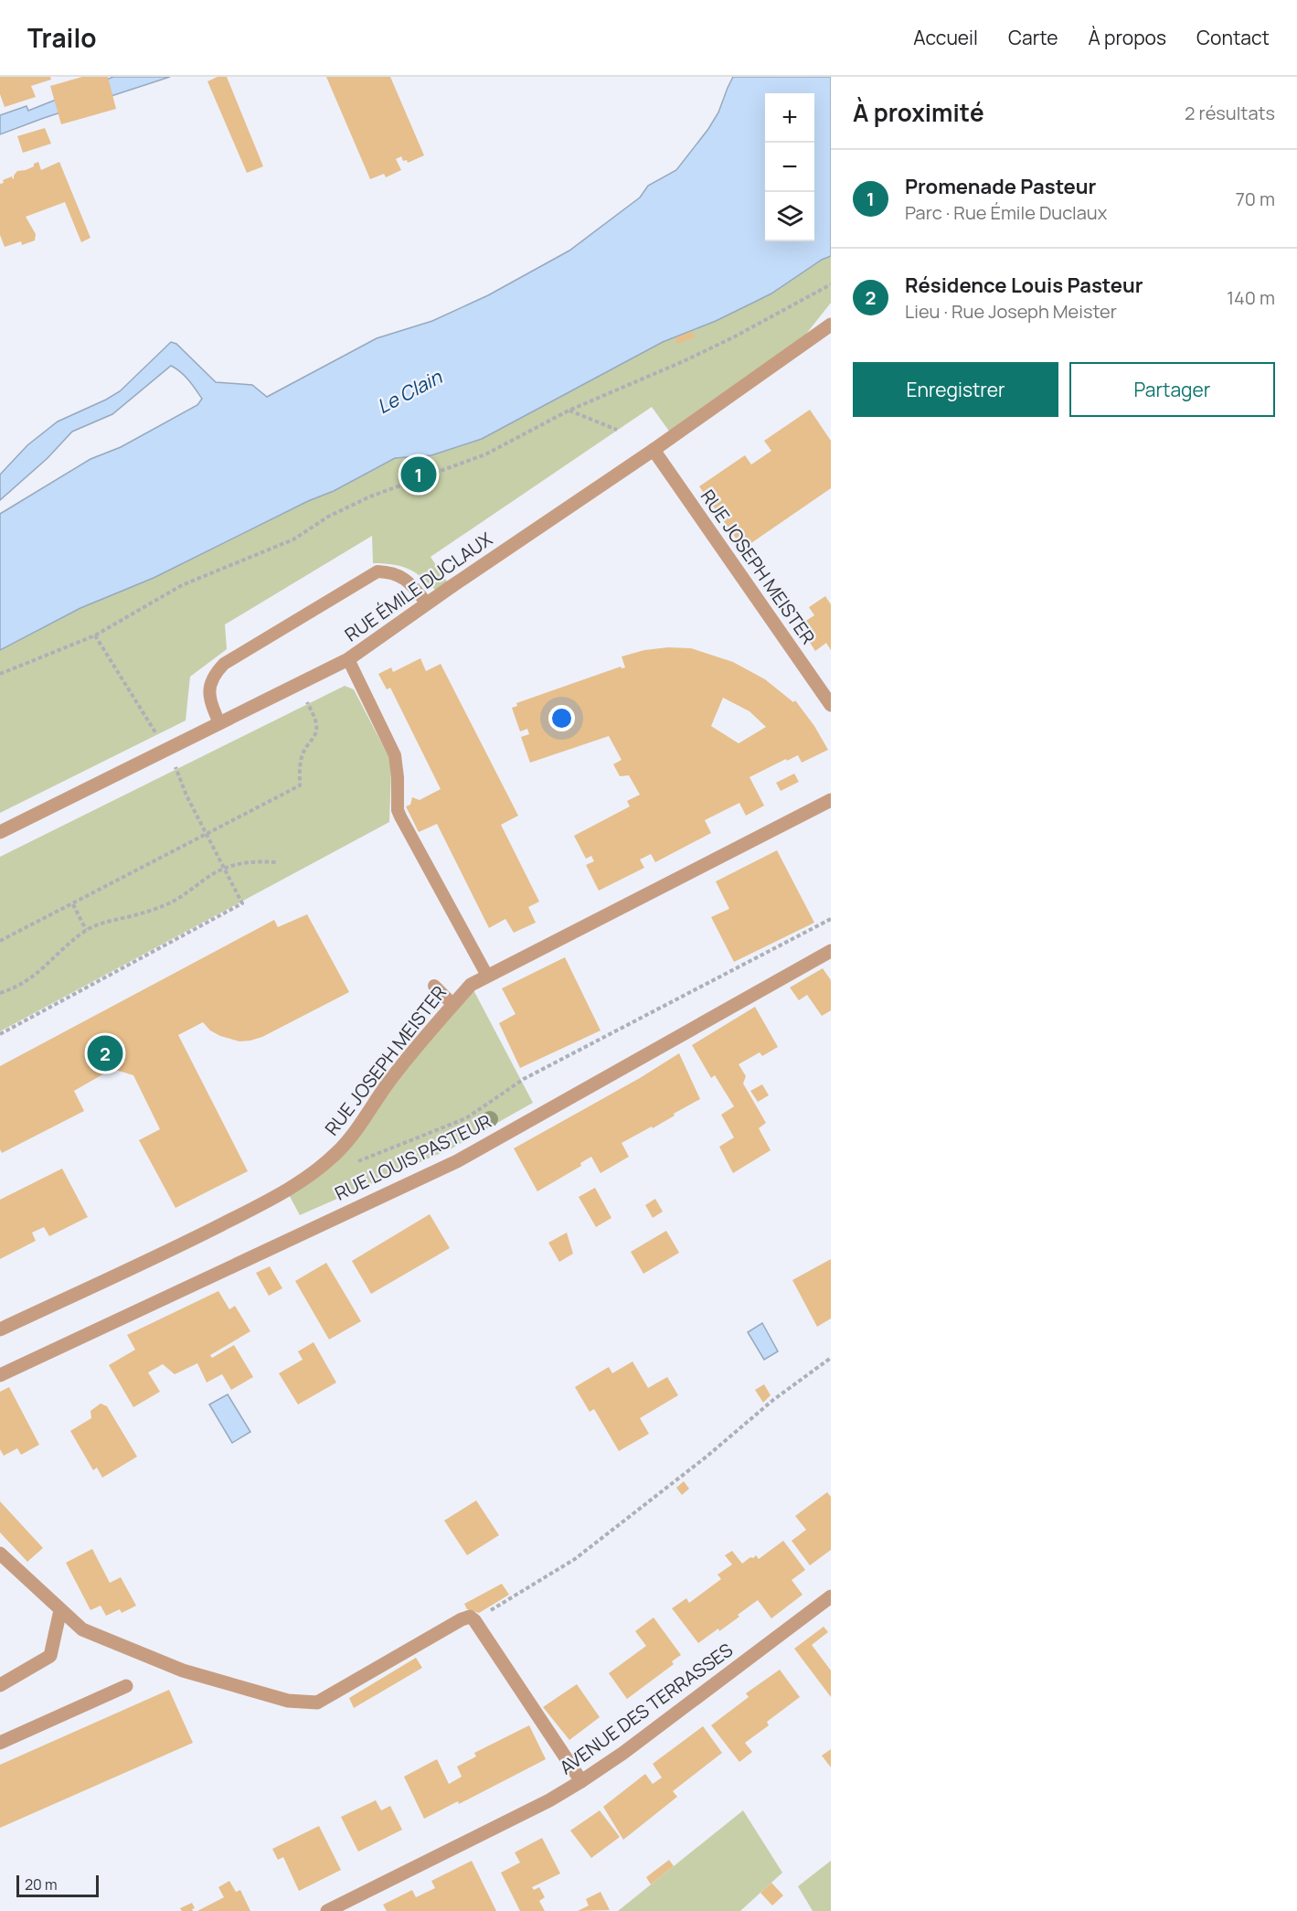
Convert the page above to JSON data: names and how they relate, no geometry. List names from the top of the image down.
{
  "streets": {
    "street": [
      "RUE JOSEPH MEISTER",
      "RUE ÉMILE DUCLAUX",
      "RUE LOUIS PASTEUR",
      "AVENUE DES TERRASSES"
    ]
  },
  "crossings": [
    ["RUE JOSEPH MEISTER", "RUE ÉMILE DUCLAUX"]
  ],
  "water": ["Le Clain"],
  "scale_bar": "20 m",
  "page": {
    "header": "Trailo",
    "nav": [
      "Accueil",
      "Carte",
      "À propos",
      "Contact"
    ],
    "heading": ["À proximité", "2 résultats"],
    "map_buttons": ["+", "−"],
    "list": [
      {
        "mark": "1",
        "name": "Promenade Pasteur",
        "note": "Parc · Rue Émile Duclaux",
        "value": "70 m"
      },
      {
        "mark": "2",
        "name": "Résidence Louis Pasteur",
        "note": "Lieu · Rue Joseph Meister",
        "value": "140 m"
      }
    ],
    "buttons": ["Enregistrer", "Partager"],
    "pins": ["1", "2"],
    "scale": "20 m"
  }
}
